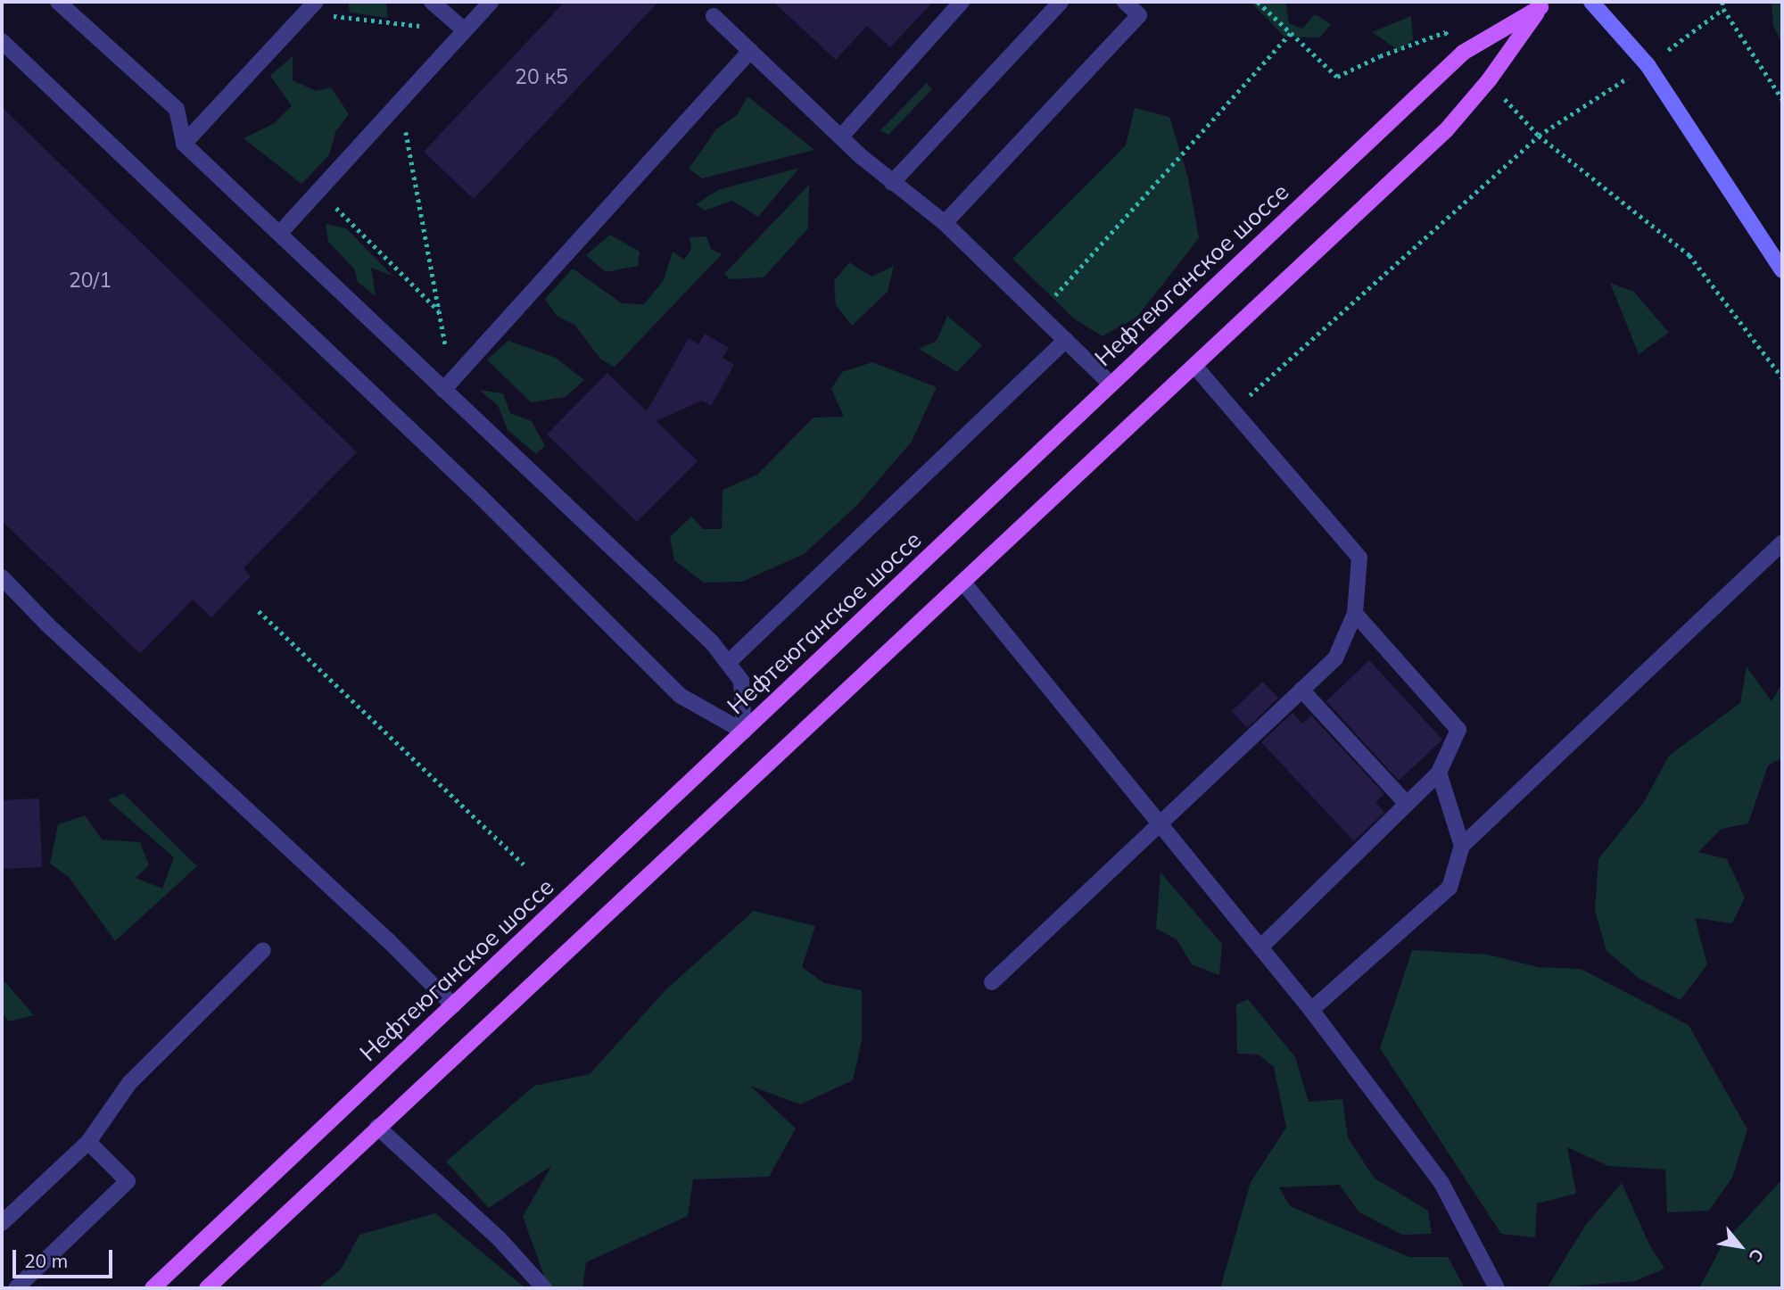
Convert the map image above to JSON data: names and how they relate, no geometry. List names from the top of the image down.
{
  "streets": {
    "main road": ["Нефтеюганское шоссе"]
  },
  "house_numbers": ["20 к5", "20/1"],
  "scale_bar": "20 m",
  "north": "bottom right"
}
